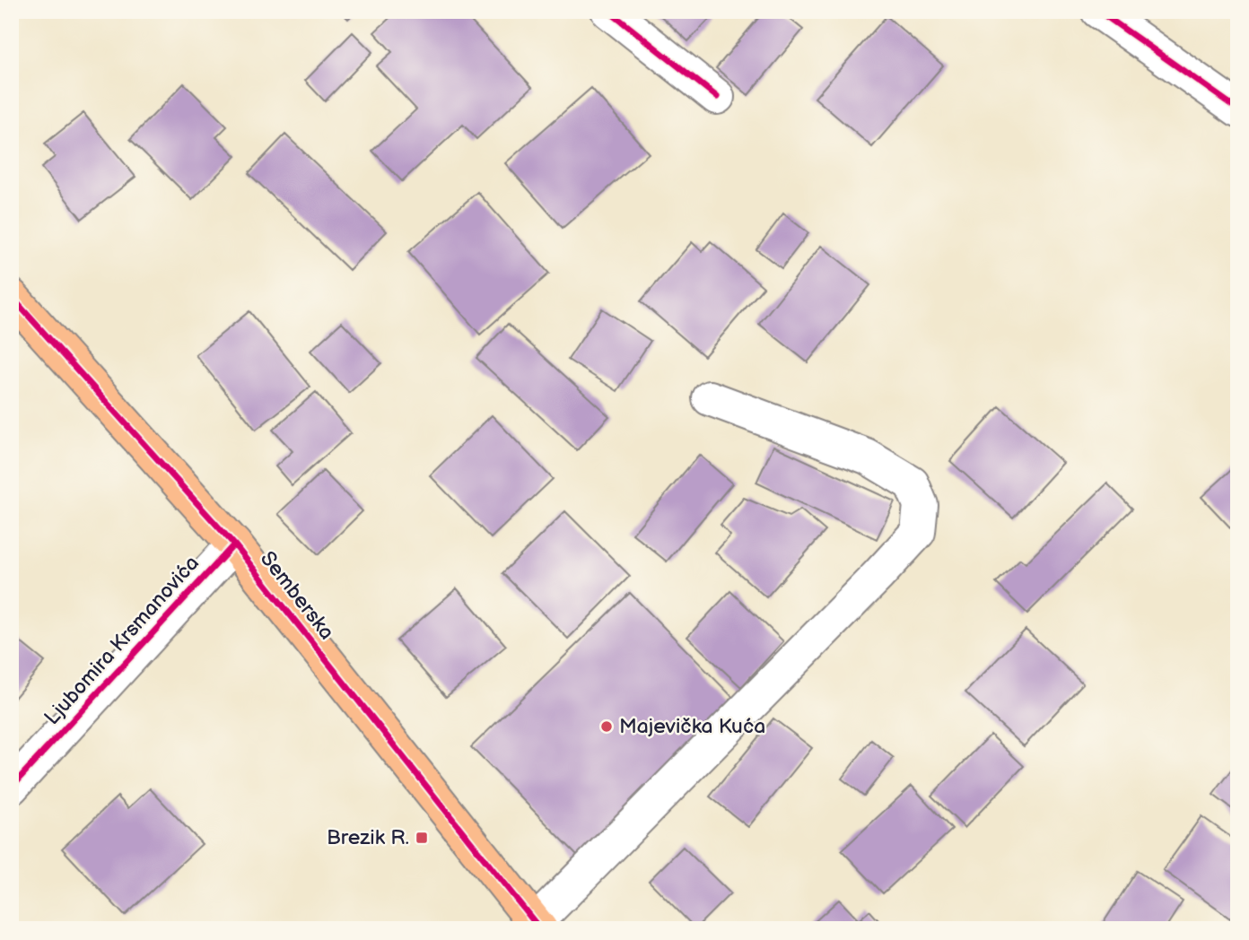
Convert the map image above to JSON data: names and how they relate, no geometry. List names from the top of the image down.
{
  "streets": {
    "main road": ["Semberska"],
    "street": ["Ljubomira Krsmanovića"]
  },
  "crossings": [
    ["Semberska", "Ljubomira Krsmanovića"]
  ],
  "places": {
    "other": ["Majevička Kuća"],
    "transit": ["Brezik R."]
  }
}
